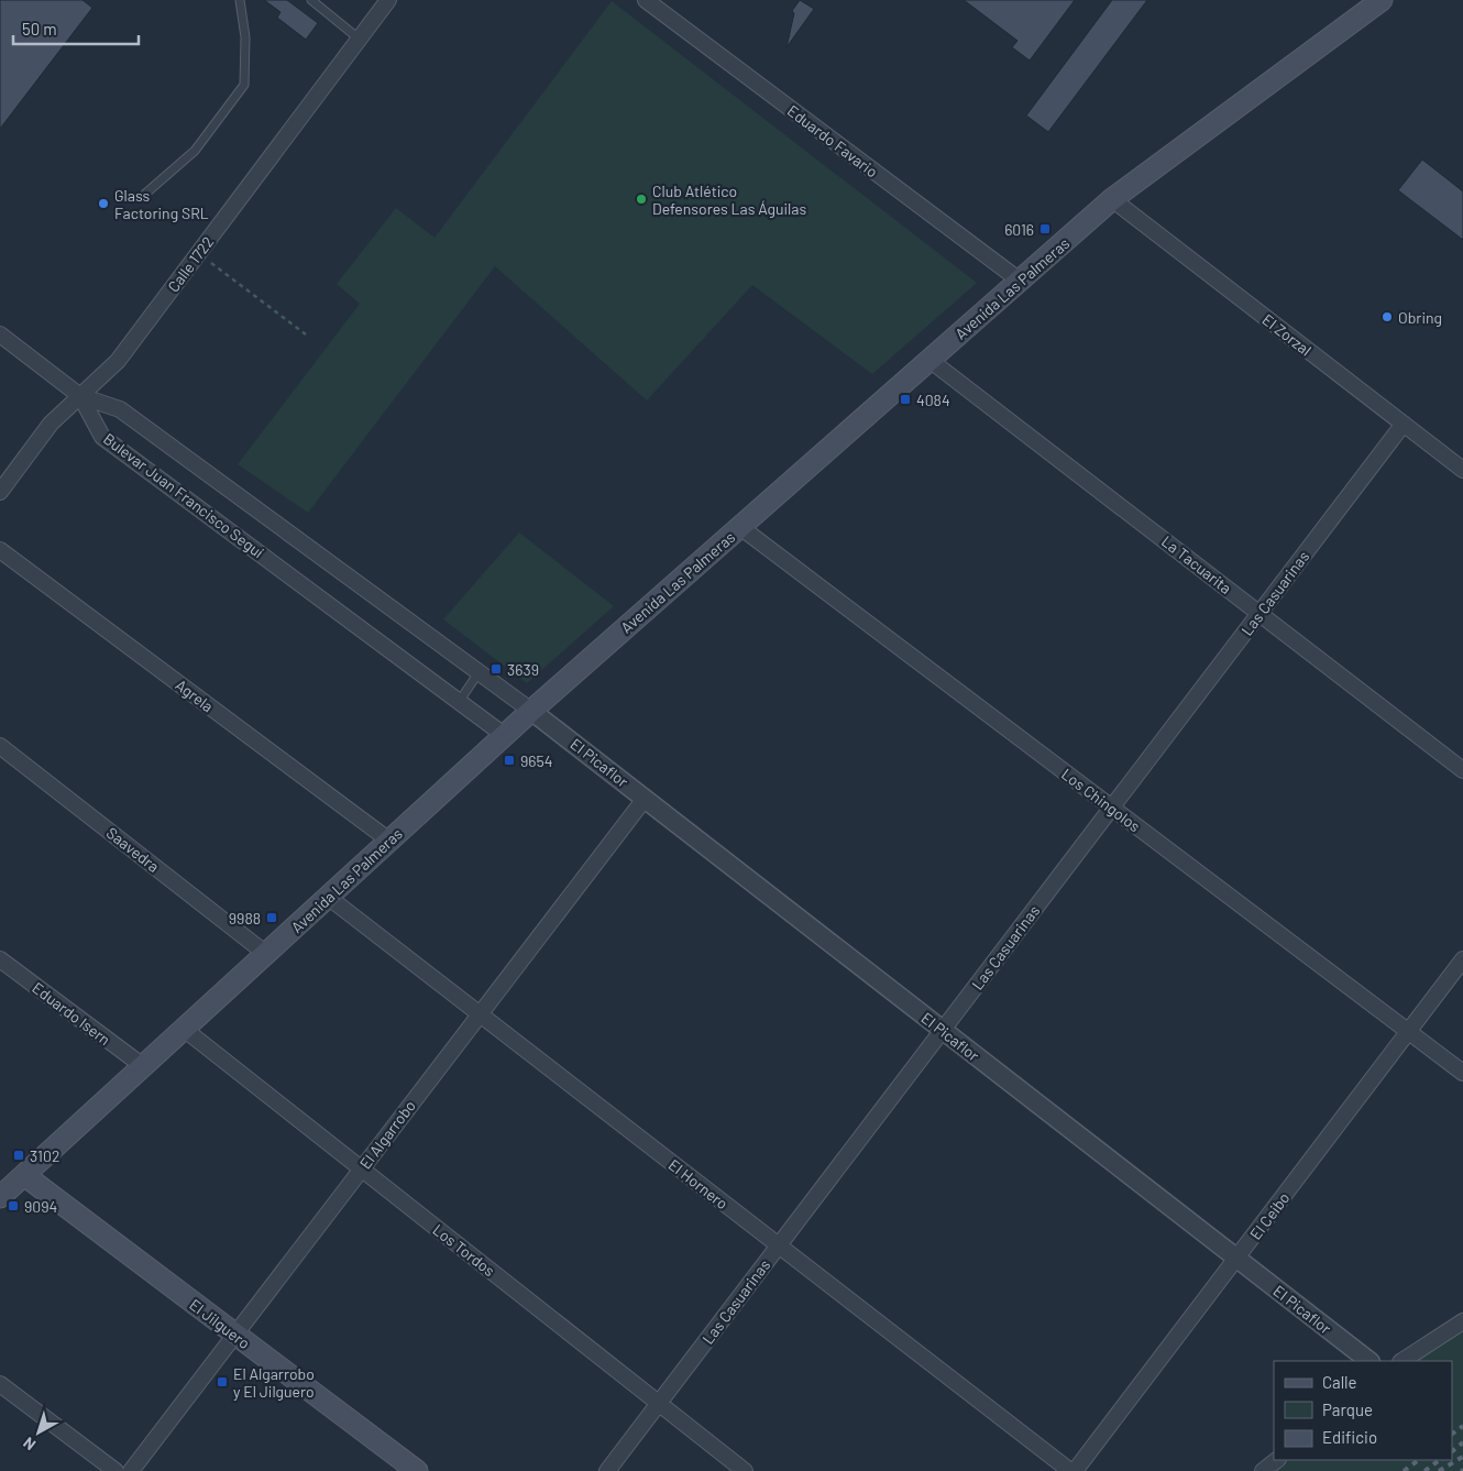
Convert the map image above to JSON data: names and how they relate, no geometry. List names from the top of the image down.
{
  "streets": {
    "main road": ["Avenida Las Palmeras", "El Jilguero"],
    "street": [
      "Eduardo Favario",
      "Calle 1722",
      "El Zorzal",
      "Bulevar Juan Francisco Seguí",
      "La Tacuarita",
      "Las Casuarinas",
      "Agrela",
      "El Picaflor",
      "Los Chingolos",
      "Saavedra",
      "Eduardo Isern",
      "El Algarrobo",
      "El Hornero",
      "El Ceibo",
      "Los Tordos"
    ]
  },
  "crossings": [
    ["Eduardo Favario", "Avenida Las Palmeras"],
    ["Calle 1722", "Bulevar Juan Francisco Seguí"],
    ["Avenida Las Palmeras", "El Zorzal"],
    ["Avenida Las Palmeras", "Bulevar Juan Francisco Seguí"],
    ["Avenida Las Palmeras", "La Tacuarita"],
    ["Avenida Las Palmeras", "Agrela"],
    ["Avenida Las Palmeras", "El Picaflor"],
    ["Avenida Las Palmeras", "Los Chingolos"],
    ["Avenida Las Palmeras", "Saavedra"],
    ["Avenida Las Palmeras", "Eduardo Isern"],
    ["Avenida Las Palmeras", "El Hornero"],
    ["Avenida Las Palmeras", "Los Tordos"],
    ["Avenida Las Palmeras", "El Jilguero"],
    ["El Zorzal", "Las Casuarinas"],
    ["Bulevar Juan Francisco Seguí", "El Picaflor"],
    ["La Tacuarita", "Las Casuarinas"],
    ["Las Casuarinas", "El Picaflor"],
    ["Las Casuarinas", "Los Chingolos"],
    ["Las Casuarinas", "El Hornero"],
    ["Las Casuarinas", "Los Tordos"],
    ["El Picaflor", "El Algarrobo"],
    ["El Picaflor", "El Ceibo"],
    ["Los Chingolos", "El Ceibo"],
    ["El Algarrobo", "El Hornero"],
    ["El Algarrobo", "Los Tordos"],
    ["El Algarrobo", "El Jilguero"]
  ],
  "places": {
    "other": ["Club Atlético Defensores Las Águilas", "Glass Factoring SRL", "Obring"],
    "transit": [
      "6016",
      "4084",
      "3639",
      "9654",
      "9988",
      "3102",
      "9094",
      "El Algarrobo y El Jilguero"
    ]
  },
  "legend": ["Calle", "Parque", "Edificio"],
  "scale_bar": "50 m",
  "north": "bottom left"
}
